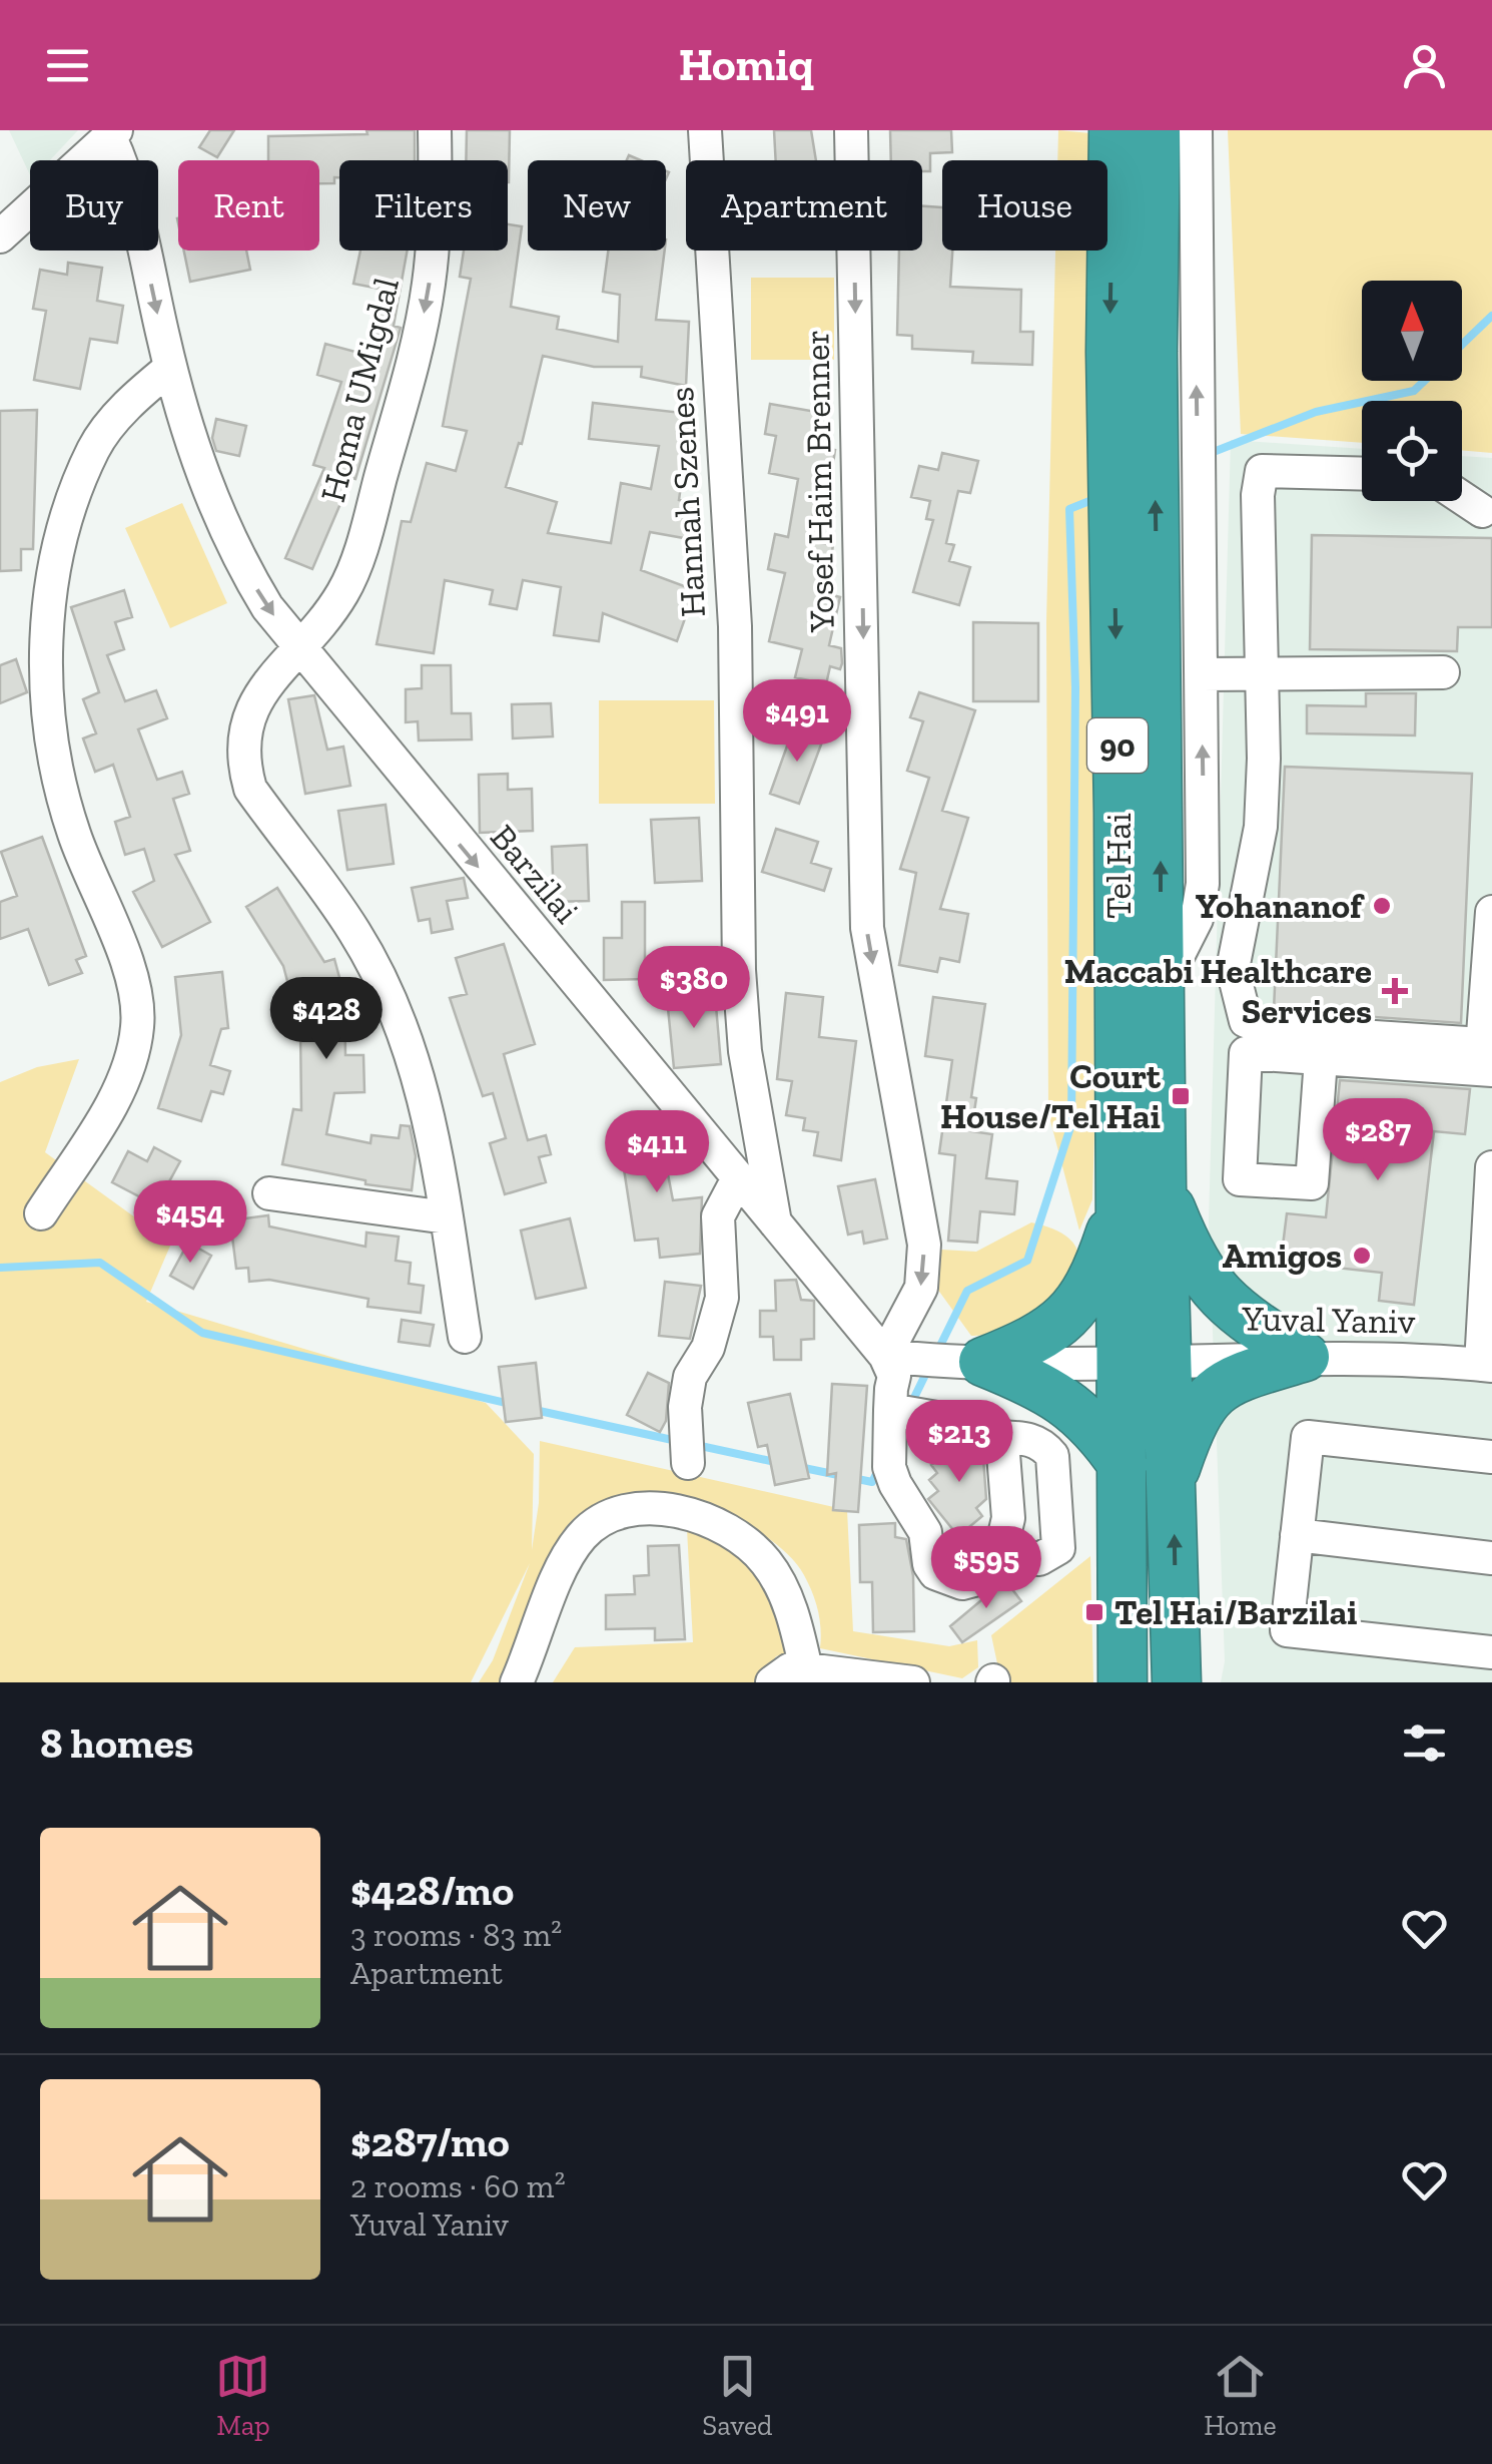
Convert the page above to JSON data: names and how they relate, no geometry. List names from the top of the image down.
{
  "streets": {
    "highway": ["90", "Tel Hai"],
    "street": [
      "Homa UMigdal",
      "Yosef Haim Brenner",
      "Hannah Szenes",
      "Barzilai",
      "Yuval Yaniv"
    ]
  },
  "crossings": [
    ["Homa UMigdal", "Barzilai"],
    ["Yosef Haim Brenner", "Barzilai"],
    ["Hannah Szenes", "Barzilai"],
    ["90", "Tel Hai"],
    ["90", "Yuval Yaniv"],
    ["Tel Hai", "Yuval Yaniv"]
  ],
  "one_way": ["Homa UMigdal", "Yosef Haim Brenner", "Barzilai"],
  "places": {
    "other": ["Yohananof", "Amigos"],
    "health": ["Maccabi Healthcare Services"],
    "transit": ["Court House/Tel Hai", "Tel Hai/Barzilai"]
  },
  "north": "top",
  "page": {
    "header": "Homiq",
    "chip": [
      "Buy",
      "Rent",
      "Filters",
      "New",
      "Apartment",
      "House"
    ],
    "price": [
      "$491",
      "$380",
      "$428",
      "$287",
      "$411",
      "$454",
      "$213",
      "$595"
    ],
    "heading": "8 homes",
    "list": [
      {
        "name": "$428/mo",
        "note": "3 rooms · 83 m² · Apartment"
      },
      {
        "name": "$287/mo",
        "note": "2 rooms · 60 m² · Yuval Yaniv"
      }
    ],
    "tabs": ["Map", "Saved", "Home"]
  }
}
